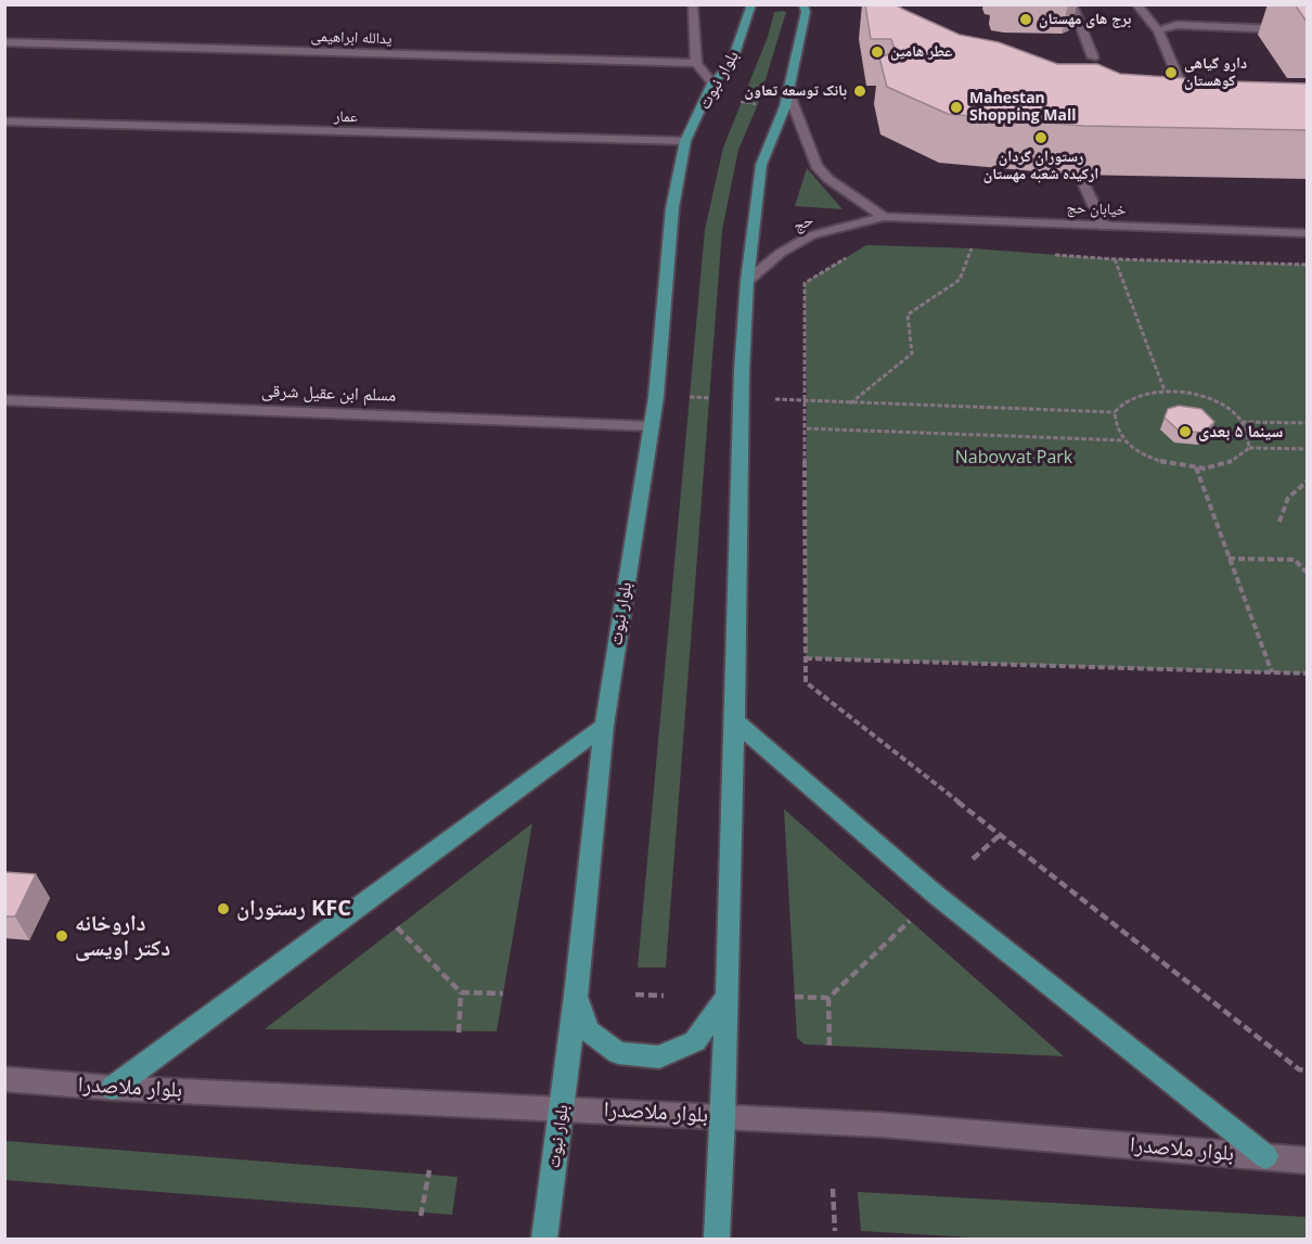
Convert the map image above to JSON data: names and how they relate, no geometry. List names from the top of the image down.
{
  "streets": {
    "main road": ["بلوار نبوت"],
    "street": [
      "یدالله ابراهیمی",
      "عمار",
      "خیابان حج",
      "حج",
      "مسلم ابن عقیل شرقی",
      "بلوار ملاصدرا"
    ]
  },
  "crossings": [
    ["بلوار نبوت", "عمار"],
    ["بلوار نبوت", "مسلم ابن عقیل شرقی"],
    ["بلوار نبوت", "بلوار ملاصدرا"],
    ["خیابان حج", "حج"]
  ],
  "parks": ["Nabovvat Park"],
  "places": [
    "برج های مهستان",
    "عطر هامین",
    "دارو گیاهی کوهستان",
    "بانک توسعه تعاون",
    "Mahestan Shopping Mall",
    "رستوران گردان ارکیده شعبه مهستان",
    "سینما ۵ بعدی",
    "رستوران KFC",
    "داروخانه دکتر اویسی"
  ]
}
